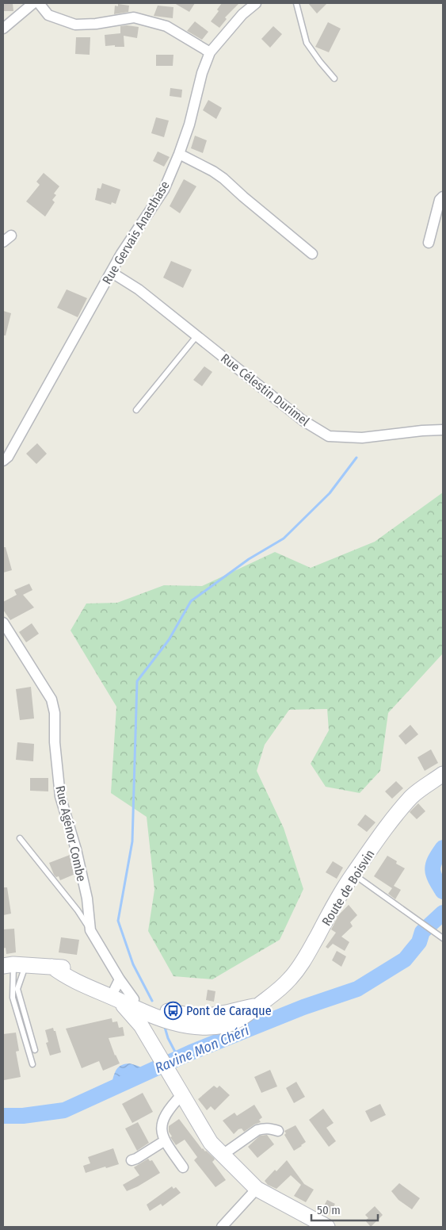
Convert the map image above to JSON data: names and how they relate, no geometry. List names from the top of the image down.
{
  "streets": {
    "main road": ["Route de Boisvin"],
    "street": ["Rue Gervais Anasthase", "Rue Célestin Durimel", "Rue Agénor Combe"]
  },
  "crossings": [
    ["Rue Gervais Anasthase", "Rue Célestin Durimel"],
    ["Rue Agénor Combe", "Route de Boisvin"]
  ],
  "water": ["Ravine Mon Chéri"],
  "places": {
    "bus stop": ["Pont de Caraque"]
  },
  "scale_bar": "50 m"
}
